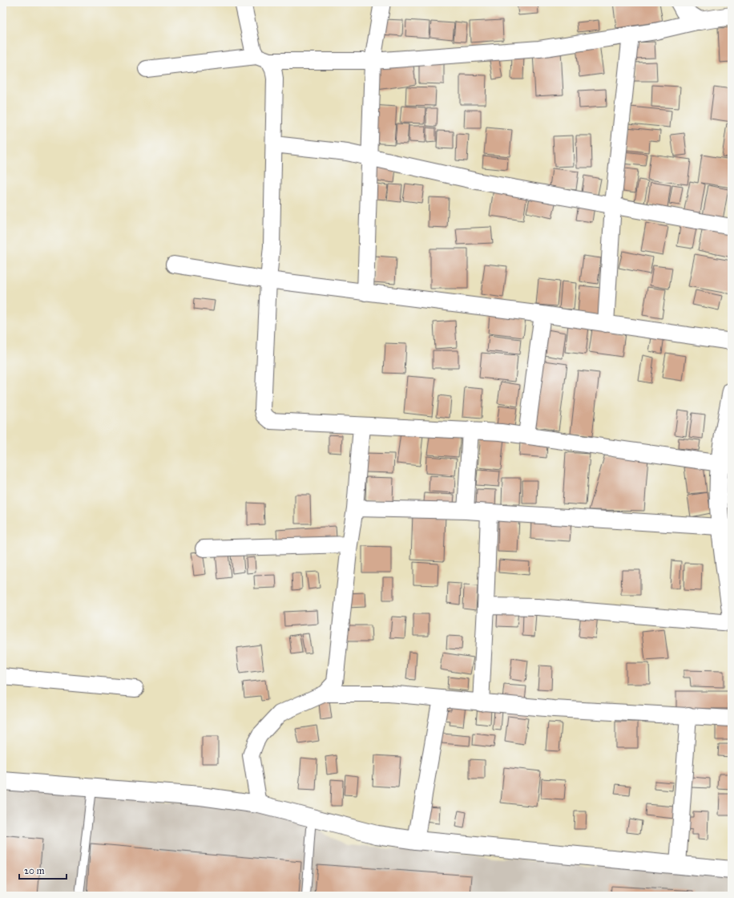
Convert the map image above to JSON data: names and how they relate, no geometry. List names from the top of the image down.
{
  "scale_bar": "20 m"
}
